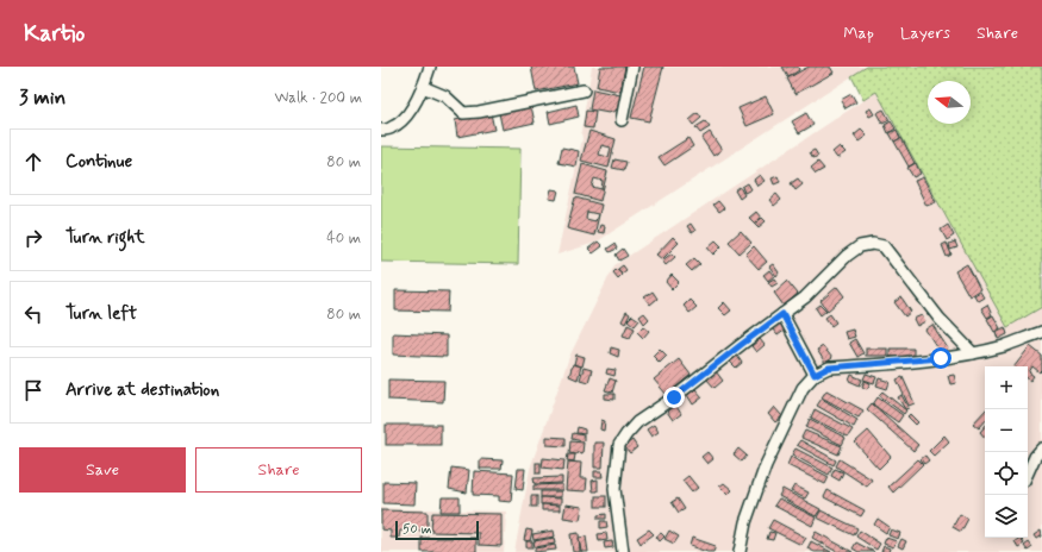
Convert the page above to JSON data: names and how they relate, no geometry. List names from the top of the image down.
{
  "scale_bar": "50 m",
  "north": "left",
  "page": {
    "header": "Kartio",
    "nav": ["Map", "Layers", "Share"],
    "heading": ["3 min", "Walk · 200 m"],
    "list": [
      ["Continue", "80 m"],
      ["Turn right", "40 m"],
      ["Turn left", "80 m"],
      "Arrive at destination"
    ],
    "map_buttons": ["+", "−"],
    "buttons": ["Save", "Share"],
    "scale": "50 m"
  }
}
